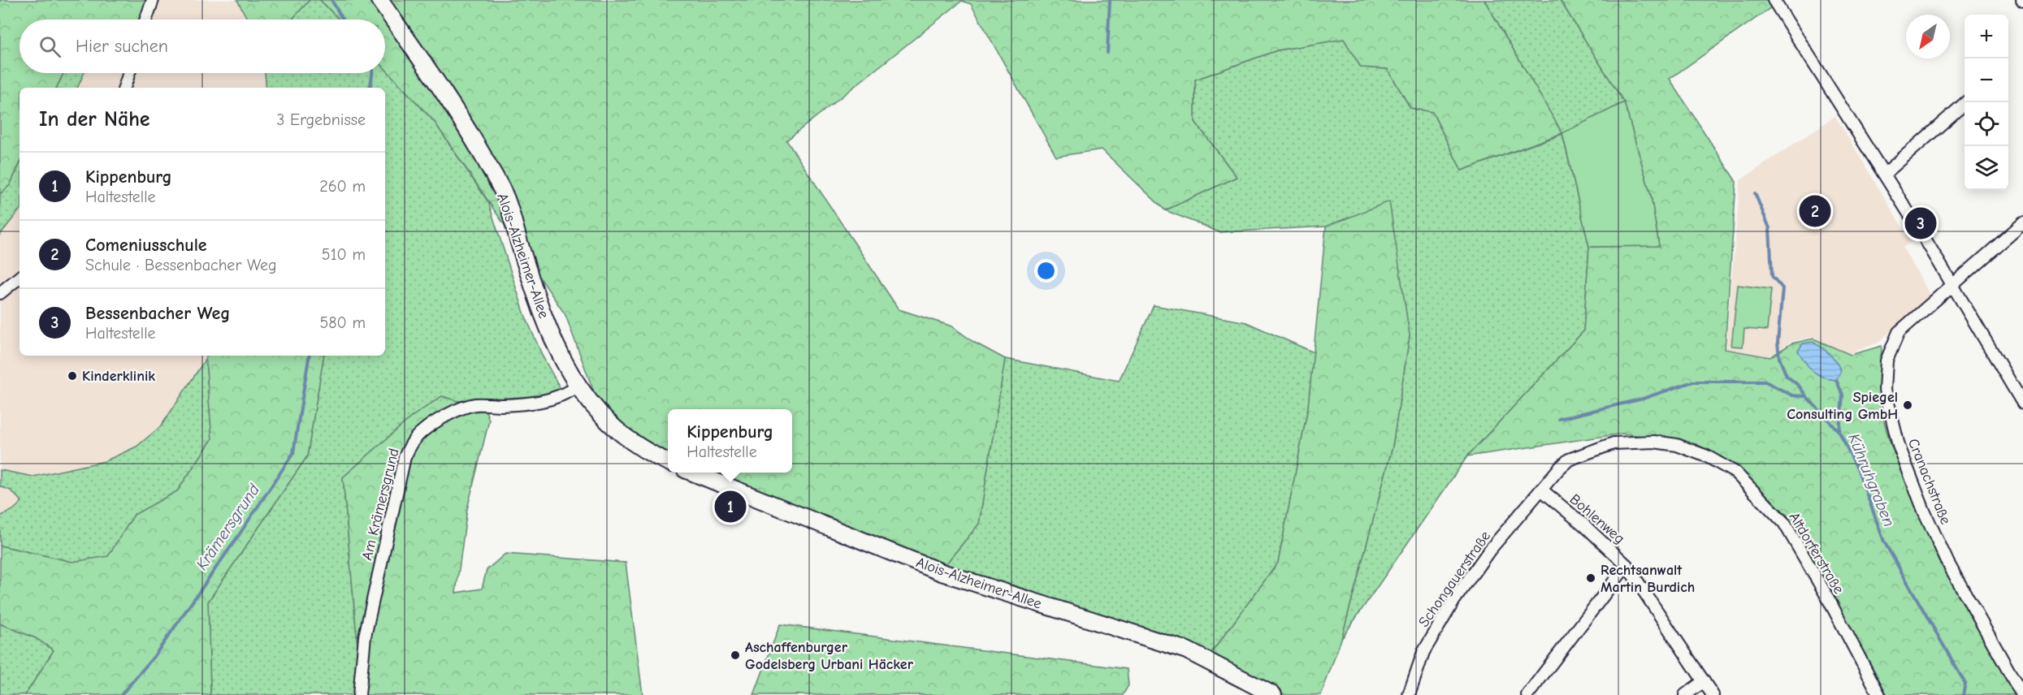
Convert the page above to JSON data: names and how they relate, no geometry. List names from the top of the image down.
{
  "streets": {
    "street": [
      "Alois-Alzheimer-Allee",
      "Cranachstraße",
      "Am Krämersgrund",
      "Bohlenweg",
      "Altdorferstraße",
      "Schongauerstraße"
    ]
  },
  "crossings": [
    ["Alois-Alzheimer-Allee", "Am Krämersgrund"],
    ["Bohlenweg", "Altdorferstraße"],
    ["Bohlenweg", "Schongauerstraße"],
    ["Altdorferstraße", "Schongauerstraße"]
  ],
  "water": ["Kühruhgraben", "Krämersgrund"],
  "places": [
    "Kinderklinik",
    "Spiegel Consulting GmbH",
    "Rechtsanwalt Martin Burdich",
    "Aschaffenburger Godelsberg Urbani Häcker"
  ],
  "north": "bottom left",
  "page": {
    "map_buttons": ["+", "−"],
    "search": "Hier suchen",
    "heading": ["In der Nähe", "3 Ergebnisse"],
    "list": [
      {
        "mark": "1",
        "name": "Kippenburg",
        "note": "Haltestelle",
        "value": "260 m"
      },
      {
        "mark": "2",
        "name": "Comeniusschule",
        "note": "Schule · Bessenbacher Weg",
        "value": "510 m"
      },
      {
        "mark": "3",
        "name": "Bessenbacher Weg",
        "note": "Haltestelle",
        "value": "580 m"
      }
    ],
    "pins": ["2", "3", "1"],
    "popup": ["Kippenburg", "Haltestelle"]
  }
}
